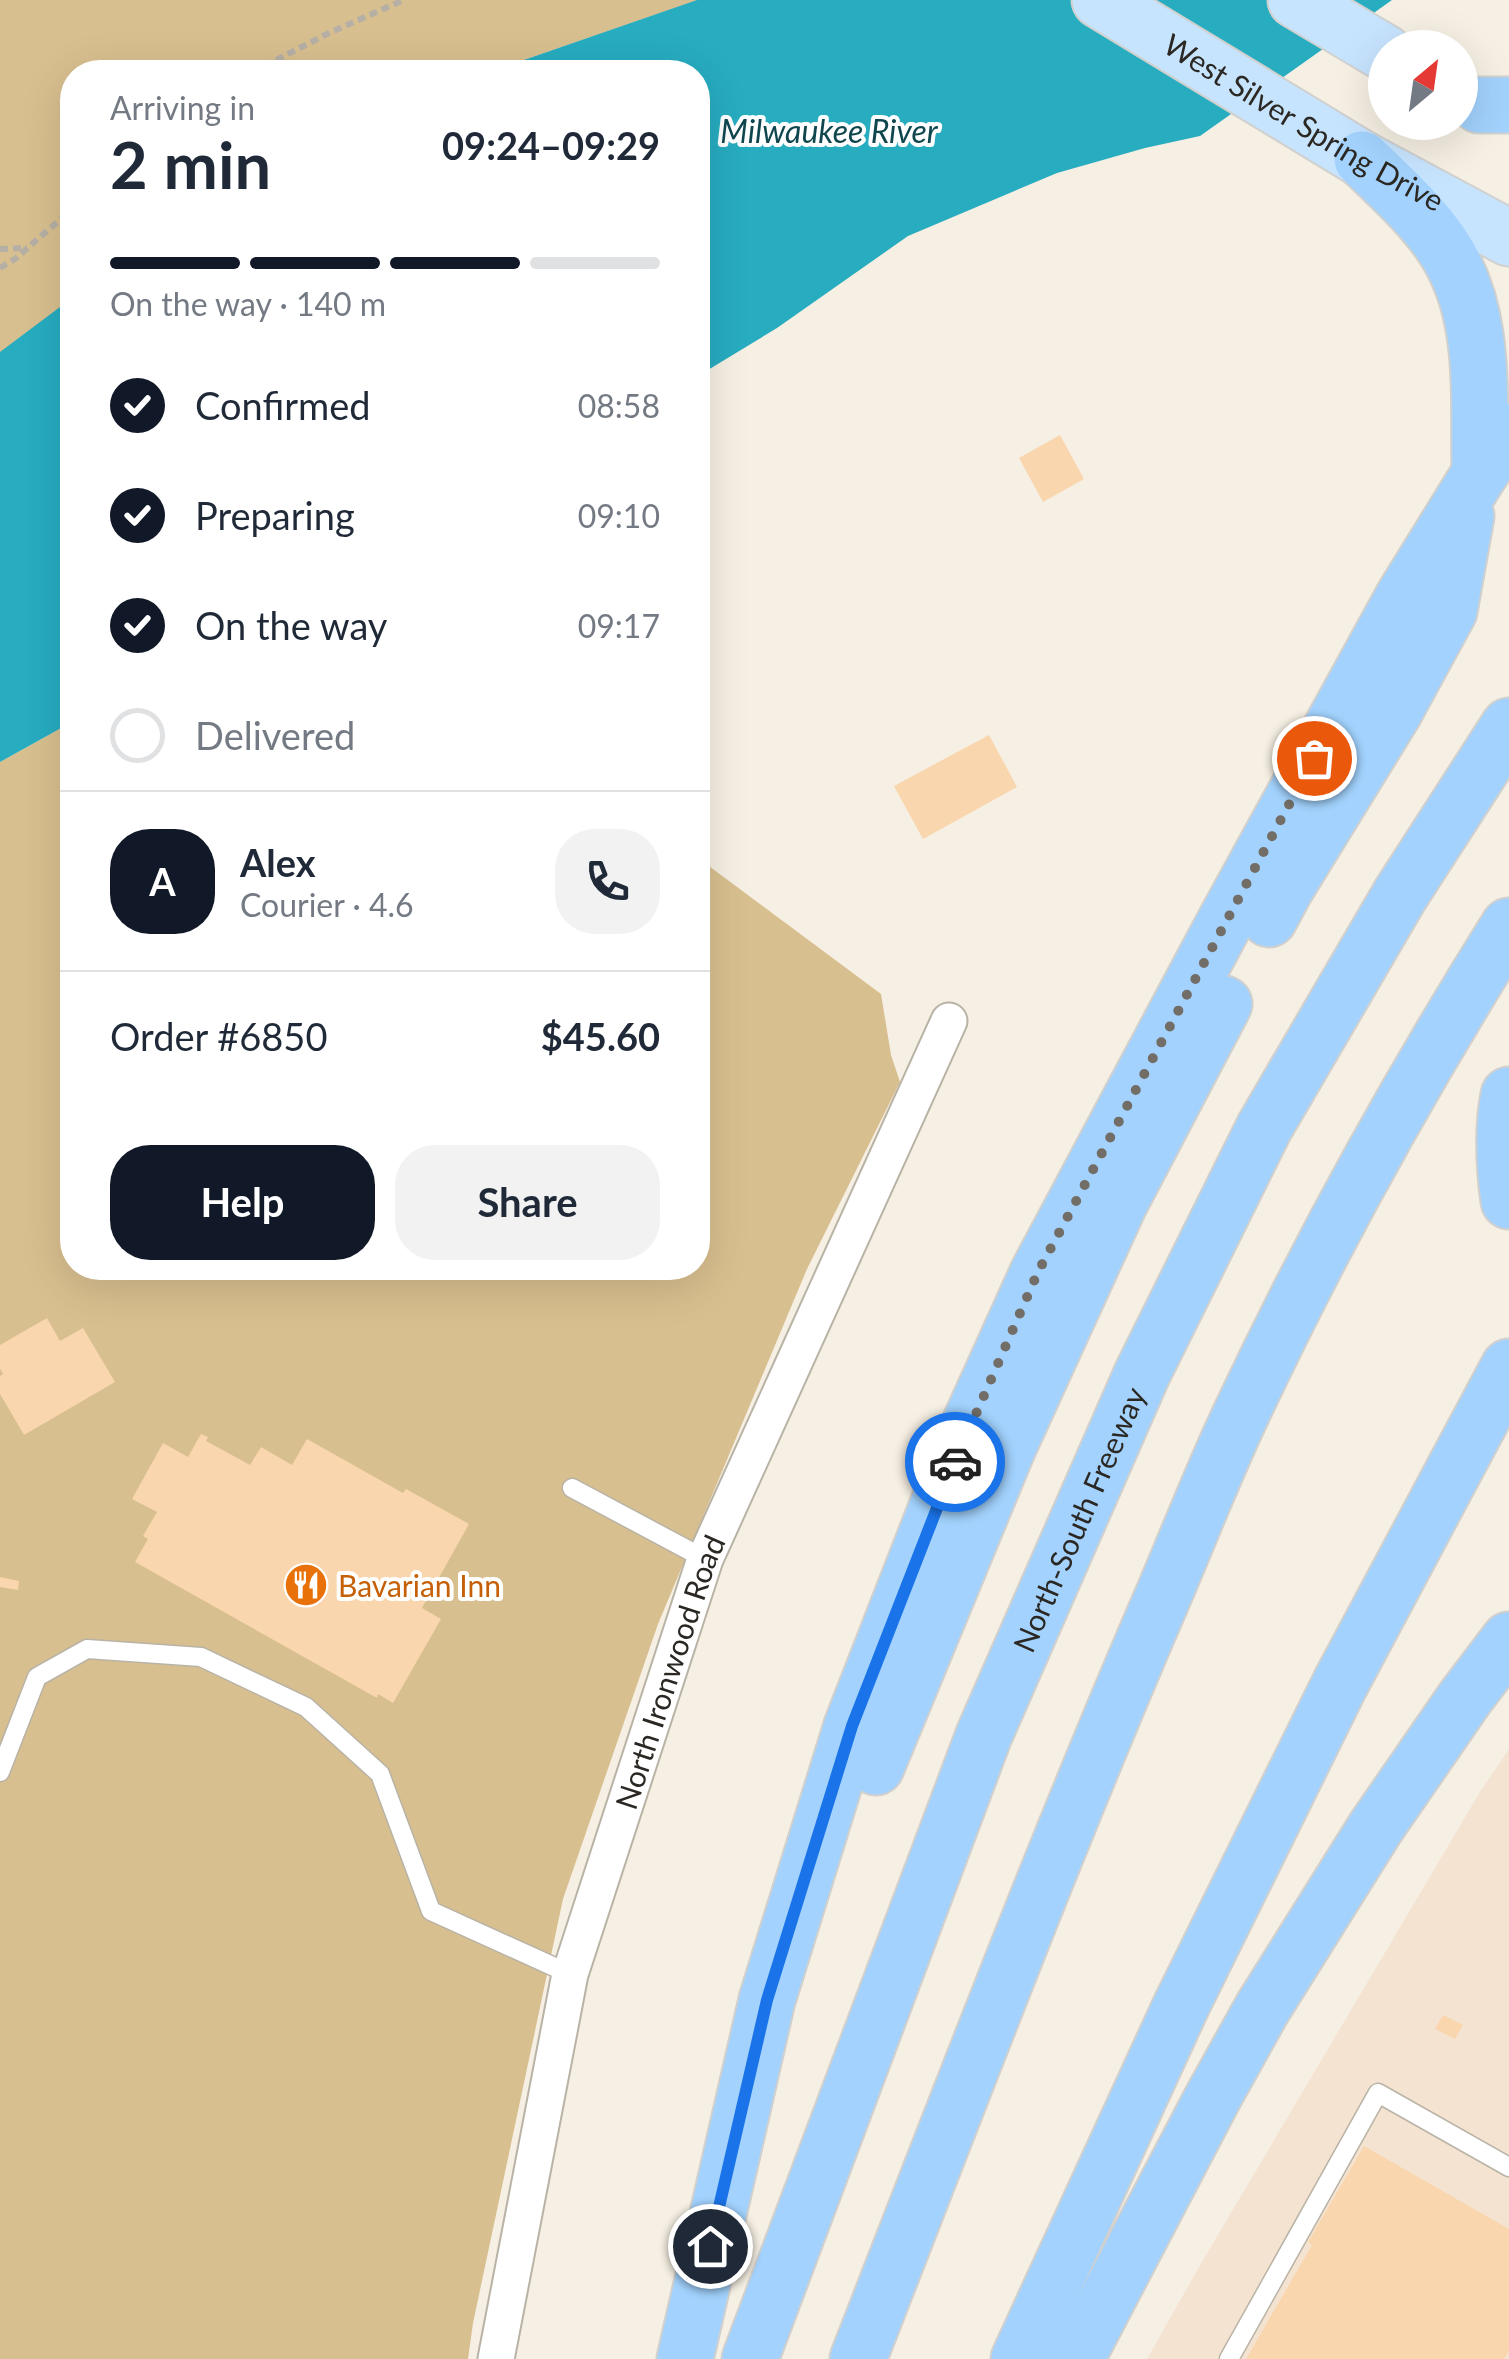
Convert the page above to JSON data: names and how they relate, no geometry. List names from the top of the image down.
{
  "streets": {
    "highway": ["North-South Freeway"],
    "main road": ["West Silver Spring Drive"],
    "street": ["North Ironwood Road"]
  },
  "water": ["Milwaukee River"],
  "places": {
    "restaurant": ["Bavarian Inn"]
  },
  "north": "top right",
  "page": {
    "heading": ["2 min", "Arriving in", "09:24–09:29"],
    "panel": [
      "Alex",
      "Courier · 4.6",
      "Order #6850",
      "$45.60"
    ],
    "bar": "On the way · 140 m",
    "list": [
      ["Confirmed", "08:58"],
      ["Preparing", "09:10"],
      ["On the way", "09:17"],
      "Delivered"
    ],
    "round": "A",
    "buttons": ["Help", "Share"]
  }
}
